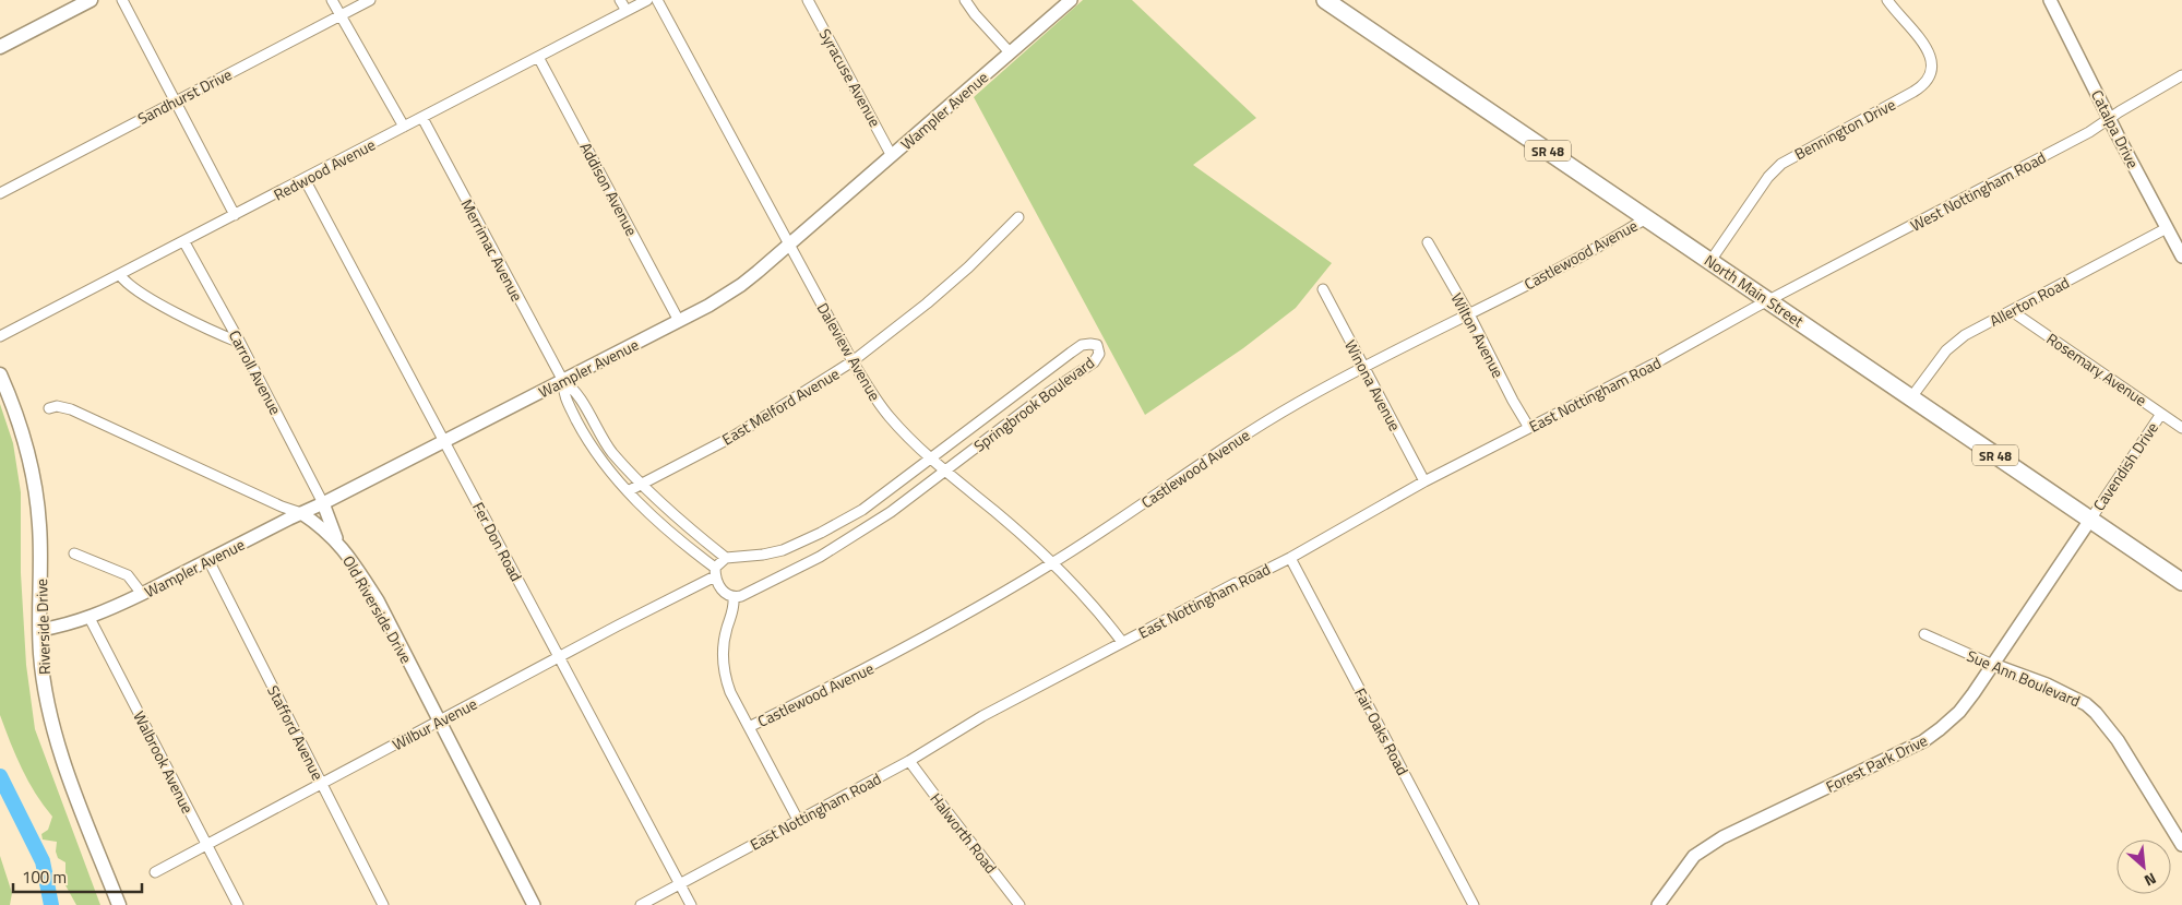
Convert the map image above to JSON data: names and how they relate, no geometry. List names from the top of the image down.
{
  "streets": {
    "main road": ["SR 48", "North Main Street", "Riverside Drive"],
    "street": [
      "Syracuse Avenue",
      "Sandhurst Drive",
      "Wampler Avenue",
      "Bennington Drive",
      "Catalpa Drive",
      "Redwood Avenue",
      "Addison Avenue",
      "West Nottingham Road",
      "Merrimac Avenue",
      "Castlewood Avenue",
      "Allerton Road",
      "Wilton Avenue",
      "Daleview Avenue",
      "Rosemary Avenue",
      "Carroll Avenue",
      "Winona Avenue",
      "East Nottingham Road",
      "Springbrook Boulevard",
      "East Melford Avenue",
      "Cavendish Drive",
      "Fer Don Road",
      "Old Riverside Drive",
      "Sue Ann Boulevard",
      "Wilbur Avenue",
      "Fair Oaks Road",
      "Stafford Avenue",
      "Walbrook Avenue",
      "Forest Park Drive",
      "Halworth Road"
    ]
  },
  "crossings": [
    ["Syracuse Avenue", "Wampler Avenue"],
    ["Wampler Avenue", "Addison Avenue"],
    ["Wampler Avenue", "Merrimac Avenue"],
    ["Wampler Avenue", "Daleview Avenue"],
    ["Wampler Avenue", "Carroll Avenue"],
    ["Wampler Avenue", "Fer Don Road"],
    ["Wampler Avenue", "Old Riverside Drive"],
    ["Wampler Avenue", "Riverside Drive"],
    ["Wampler Avenue", "Stafford Avenue"],
    ["Wampler Avenue", "Walbrook Avenue"],
    ["Bennington Drive", "North Main Street"],
    ["Catalpa Drive", "West Nottingham Road"],
    ["Catalpa Drive", "Allerton Road"],
    ["Redwood Avenue", "Addison Avenue"],
    ["Redwood Avenue", "Merrimac Avenue"],
    ["Redwood Avenue", "Carroll Avenue"],
    ["Redwood Avenue", "Fer Don Road"],
    ["West Nottingham Road", "North Main Street"],
    ["West Nottingham Road", "East Nottingham Road"],
    ["Merrimac Avenue", "Springbrook Boulevard"],
    ["Merrimac Avenue", "East Melford Avenue"],
    ["Merrimac Avenue", "Wilbur Avenue"],
    ["Castlewood Avenue", "North Main Street"],
    ["Castlewood Avenue", "Wilton Avenue"],
    ["Castlewood Avenue", "Daleview Avenue"],
    ["Castlewood Avenue", "Winona Avenue"],
    ["North Main Street", "Allerton Road"],
    ["North Main Street", "East Nottingham Road"],
    ["North Main Street", "Cavendish Drive"],
    ["North Main Street", "Forest Park Drive"],
    ["Allerton Road", "Rosemary Avenue"],
    ["Wilton Avenue", "East Nottingham Road"],
    ["Daleview Avenue", "East Nottingham Road"],
    ["Daleview Avenue", "Springbrook Boulevard"],
    ["Daleview Avenue", "East Melford Avenue"],
    ["Rosemary Avenue", "Cavendish Drive"],
    ["Winona Avenue", "East Nottingham Road"],
    ["East Nottingham Road", "Fer Don Road"],
    ["East Nottingham Road", "Fair Oaks Road"],
    ["East Nottingham Road", "Halworth Road"],
    ["Cavendish Drive", "Forest Park Drive"],
    ["Fer Don Road", "Wilbur Avenue"],
    ["Old Riverside Drive", "Wilbur Avenue"],
    ["Sue Ann Boulevard", "Forest Park Drive"],
    ["Wilbur Avenue", "Stafford Avenue"],
    ["Wilbur Avenue", "Walbrook Avenue"]
  ],
  "scale_bar": "100 m",
  "north": "bottom right"
}
